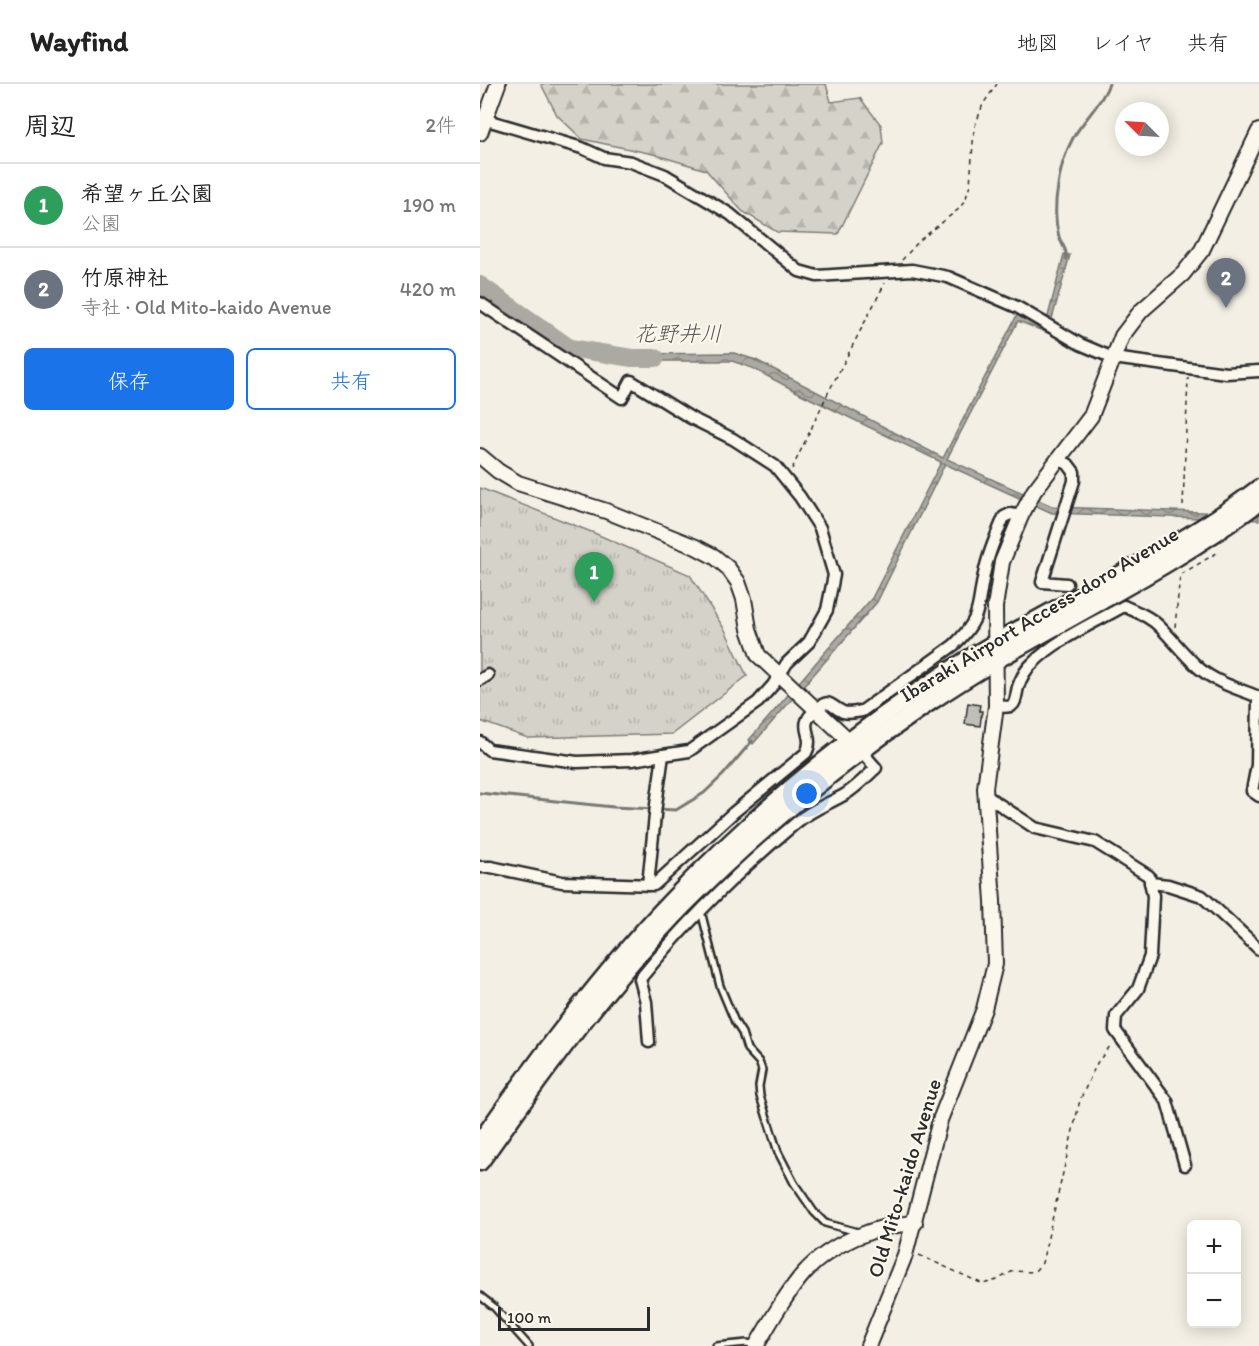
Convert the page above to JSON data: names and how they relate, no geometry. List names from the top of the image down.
{
  "streets": {
    "main road": ["Ibaraki Airport Access-doro Avenue"],
    "street": ["Old Mito-kaido Avenue"]
  },
  "crossings": [
    ["Ibaraki Airport Access-doro Avenue", "Old Mito-kaido Avenue"]
  ],
  "water": ["花野井川"],
  "scale_bar": "100 m",
  "north": "top left",
  "page": {
    "header": "Wayfind",
    "nav": ["地図", "レイヤ", "共有"],
    "heading": ["周辺", "2件"],
    "list": [
      {
        "mark": "1",
        "name": "希望ヶ丘公園",
        "note": "公園",
        "value": "190 m"
      },
      {
        "mark": "2",
        "name": "竹原神社",
        "note": "寺社 · Old Mito-kaido Avenue",
        "value": "420 m"
      }
    ],
    "pins": ["2", "1"],
    "buttons": ["保存", "共有"],
    "map_buttons": ["+", "−"],
    "scale": "100 m"
  }
}
